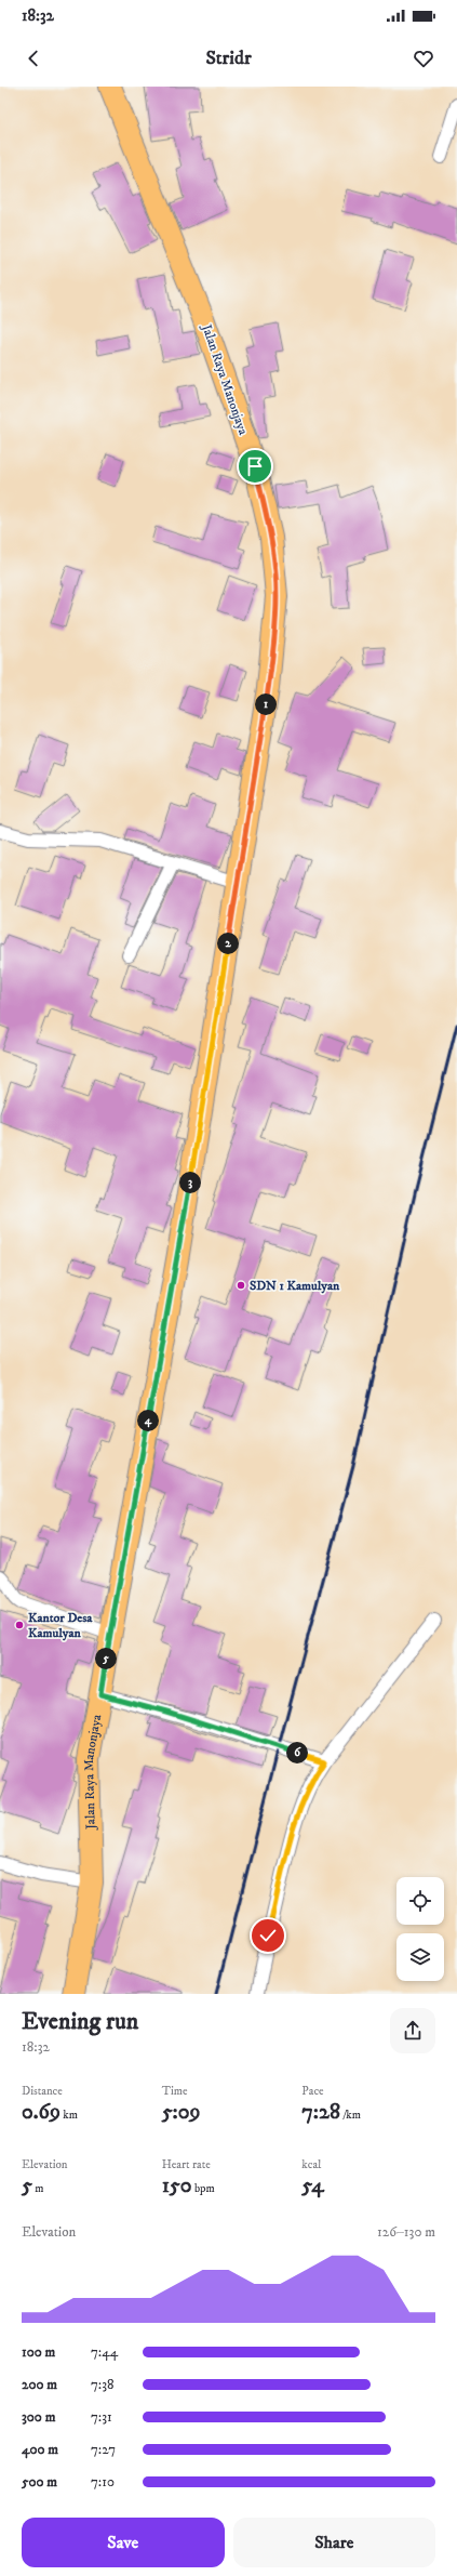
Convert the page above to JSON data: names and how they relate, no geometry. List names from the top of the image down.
{
  "streets": {
    "main road": ["Jalan Raya Manonjaya"]
  },
  "places": ["SDN 1 Kamulyan", "Kantor Desa Kamulyan"],
  "page": {
    "status": "18:32",
    "header": "Stridr",
    "pins": [
      "1",
      "2",
      "3",
      "4",
      "5",
      "6"
    ],
    "heading": ["Evening run", "18:32"],
    "stats": [
      ["Distance", "0.69 km"],
      ["Time", "5:09"],
      ["Pace", "7:28 /km"],
      ["Elevation", "5 m"],
      ["Heart rate", "150 bpm"],
      ["kcal", "54"]
    ],
    "chart": ["Elevation", "126–130 m"],
    "list": [
      {
        "name": "100 m",
        "note": "7:44"
      },
      {
        "name": "200 m",
        "note": "7:38"
      },
      {
        "name": "300 m",
        "note": "7:31"
      },
      {
        "name": "400 m",
        "note": "7:27"
      },
      {
        "name": "500 m",
        "note": "7:10"
      }
    ],
    "buttons": ["Save", "Share"]
  }
}
